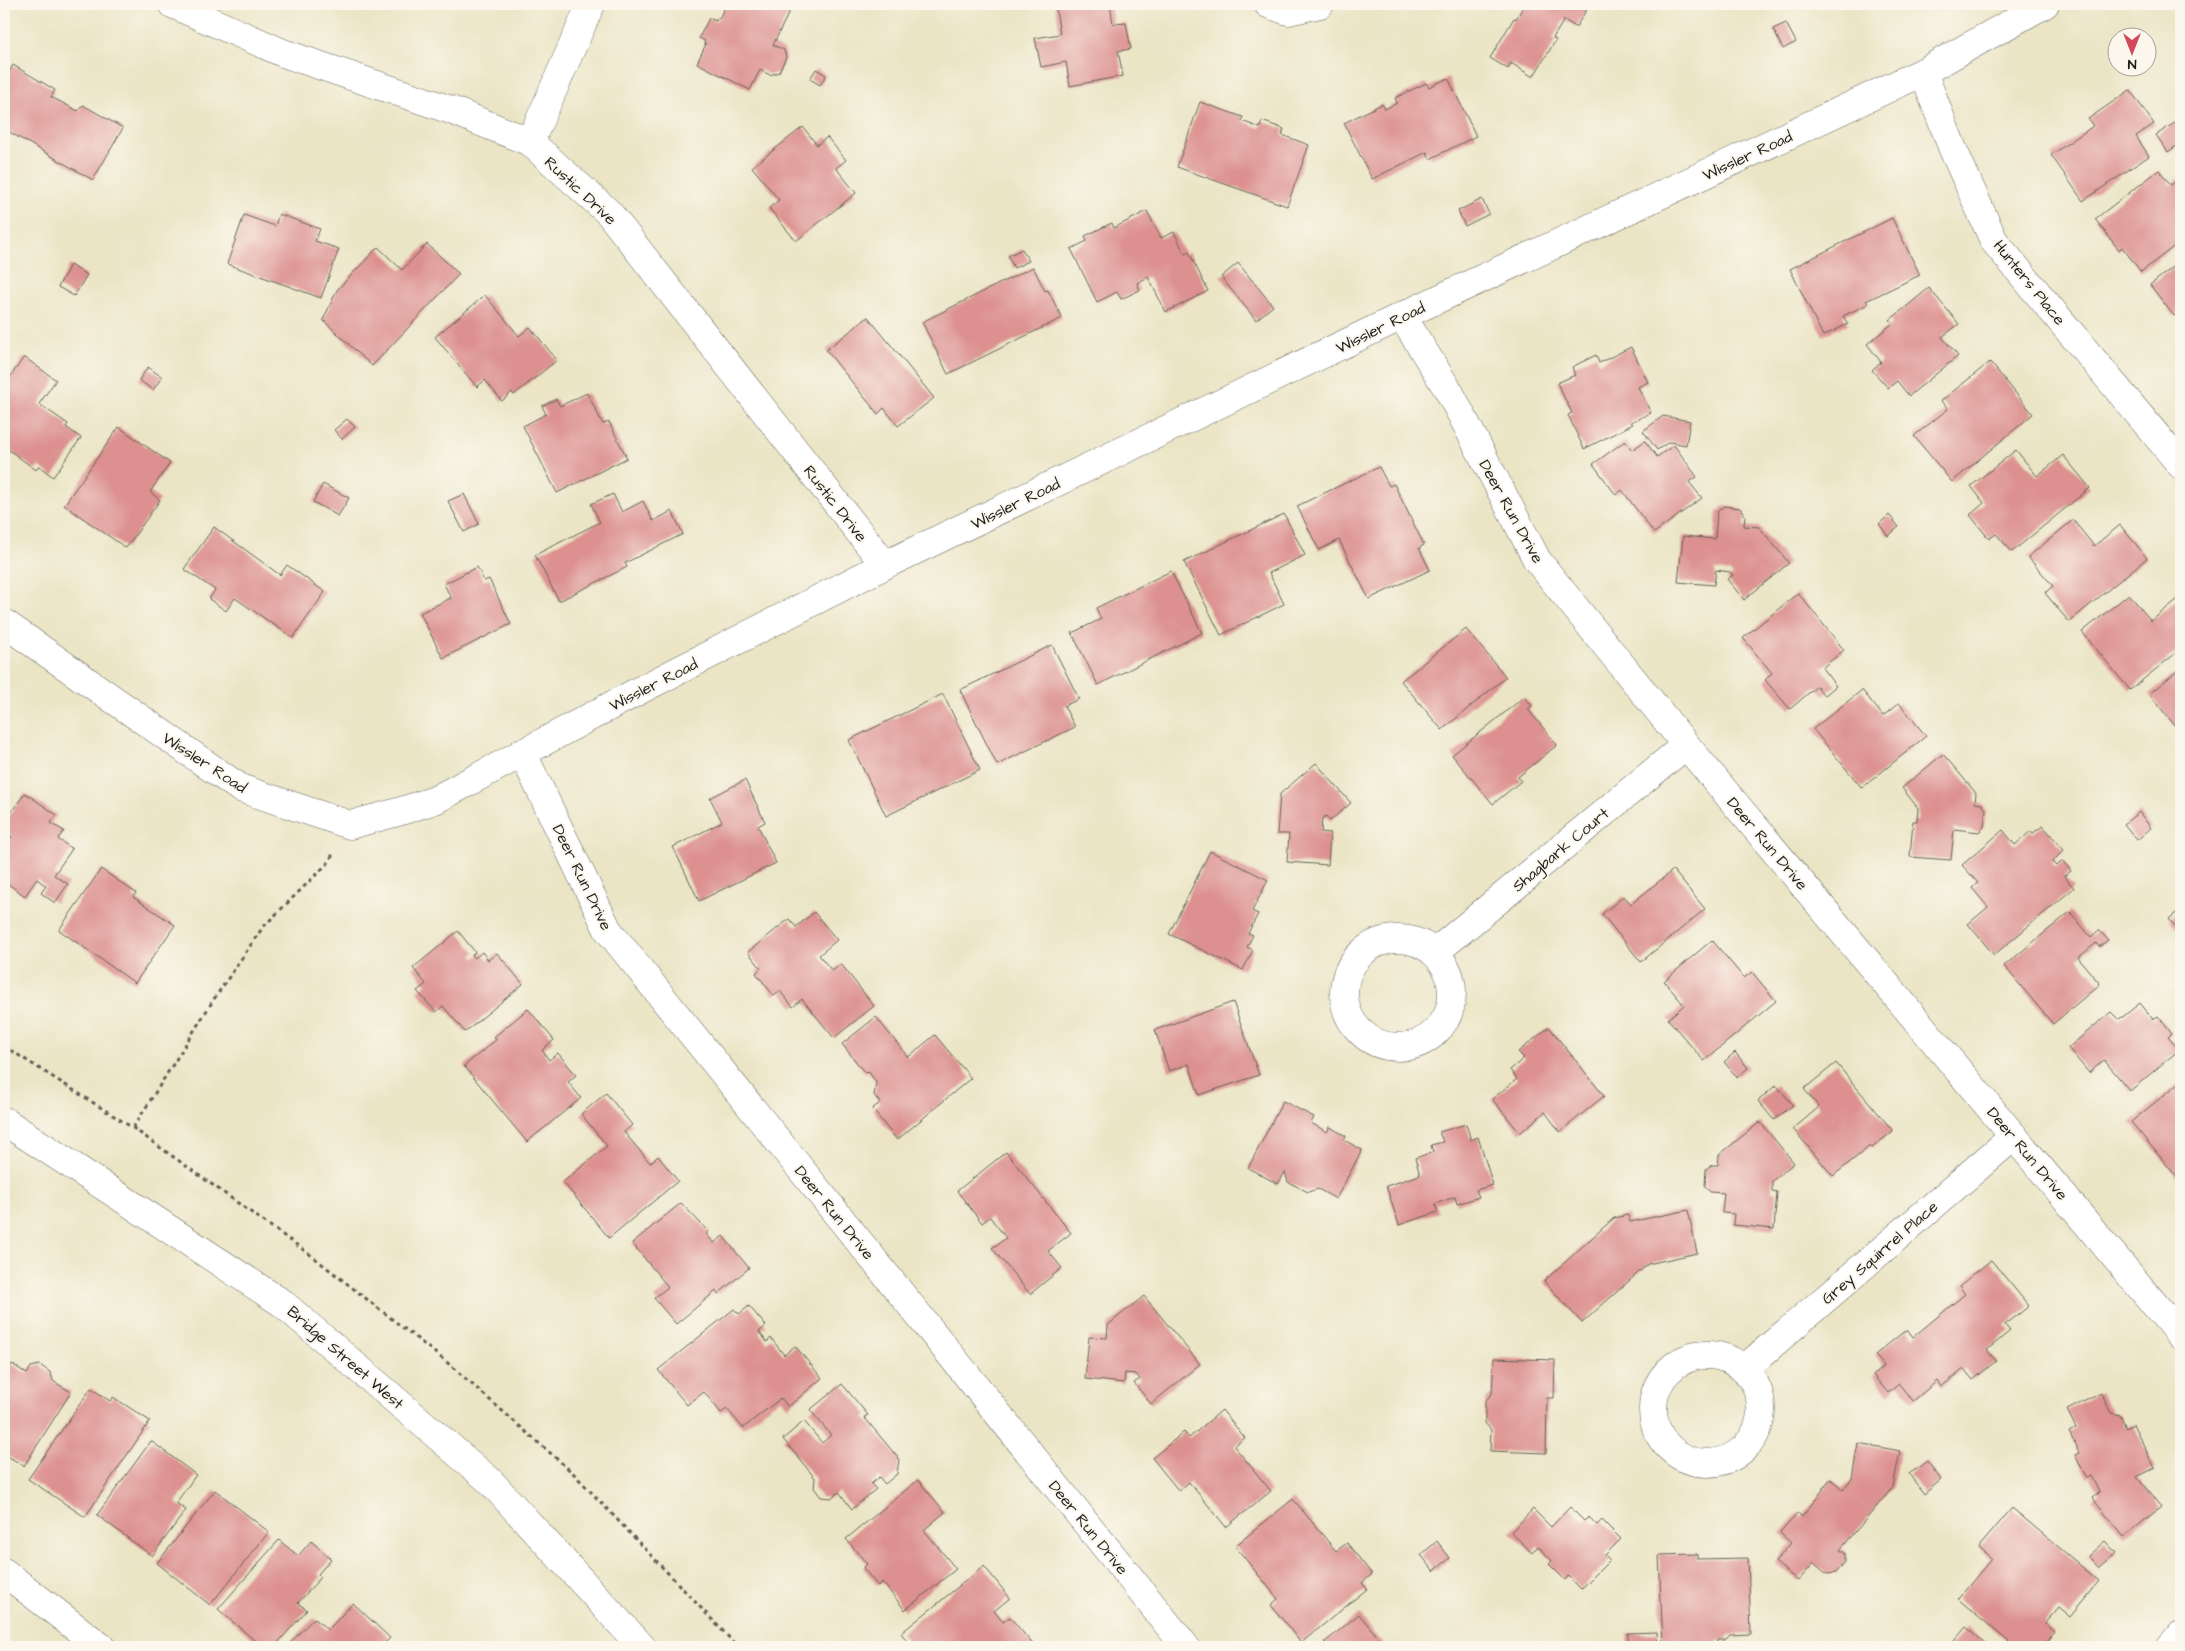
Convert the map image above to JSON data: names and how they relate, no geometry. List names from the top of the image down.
{
  "streets": {
    "street": [
      "Wissler Road",
      "Rustic Drive",
      "Hunters Place",
      "Deer Run Drive",
      "Shagbark Court",
      "Grey Squirrel Place",
      "Bridge Street West"
    ]
  },
  "crossings": [
    ["Wissler Road", "Rustic Drive"],
    ["Wissler Road", "Hunters Place"],
    ["Wissler Road", "Deer Run Drive"],
    ["Deer Run Drive", "Shagbark Court"],
    ["Deer Run Drive", "Grey Squirrel Place"]
  ],
  "north": "bottom"
}
